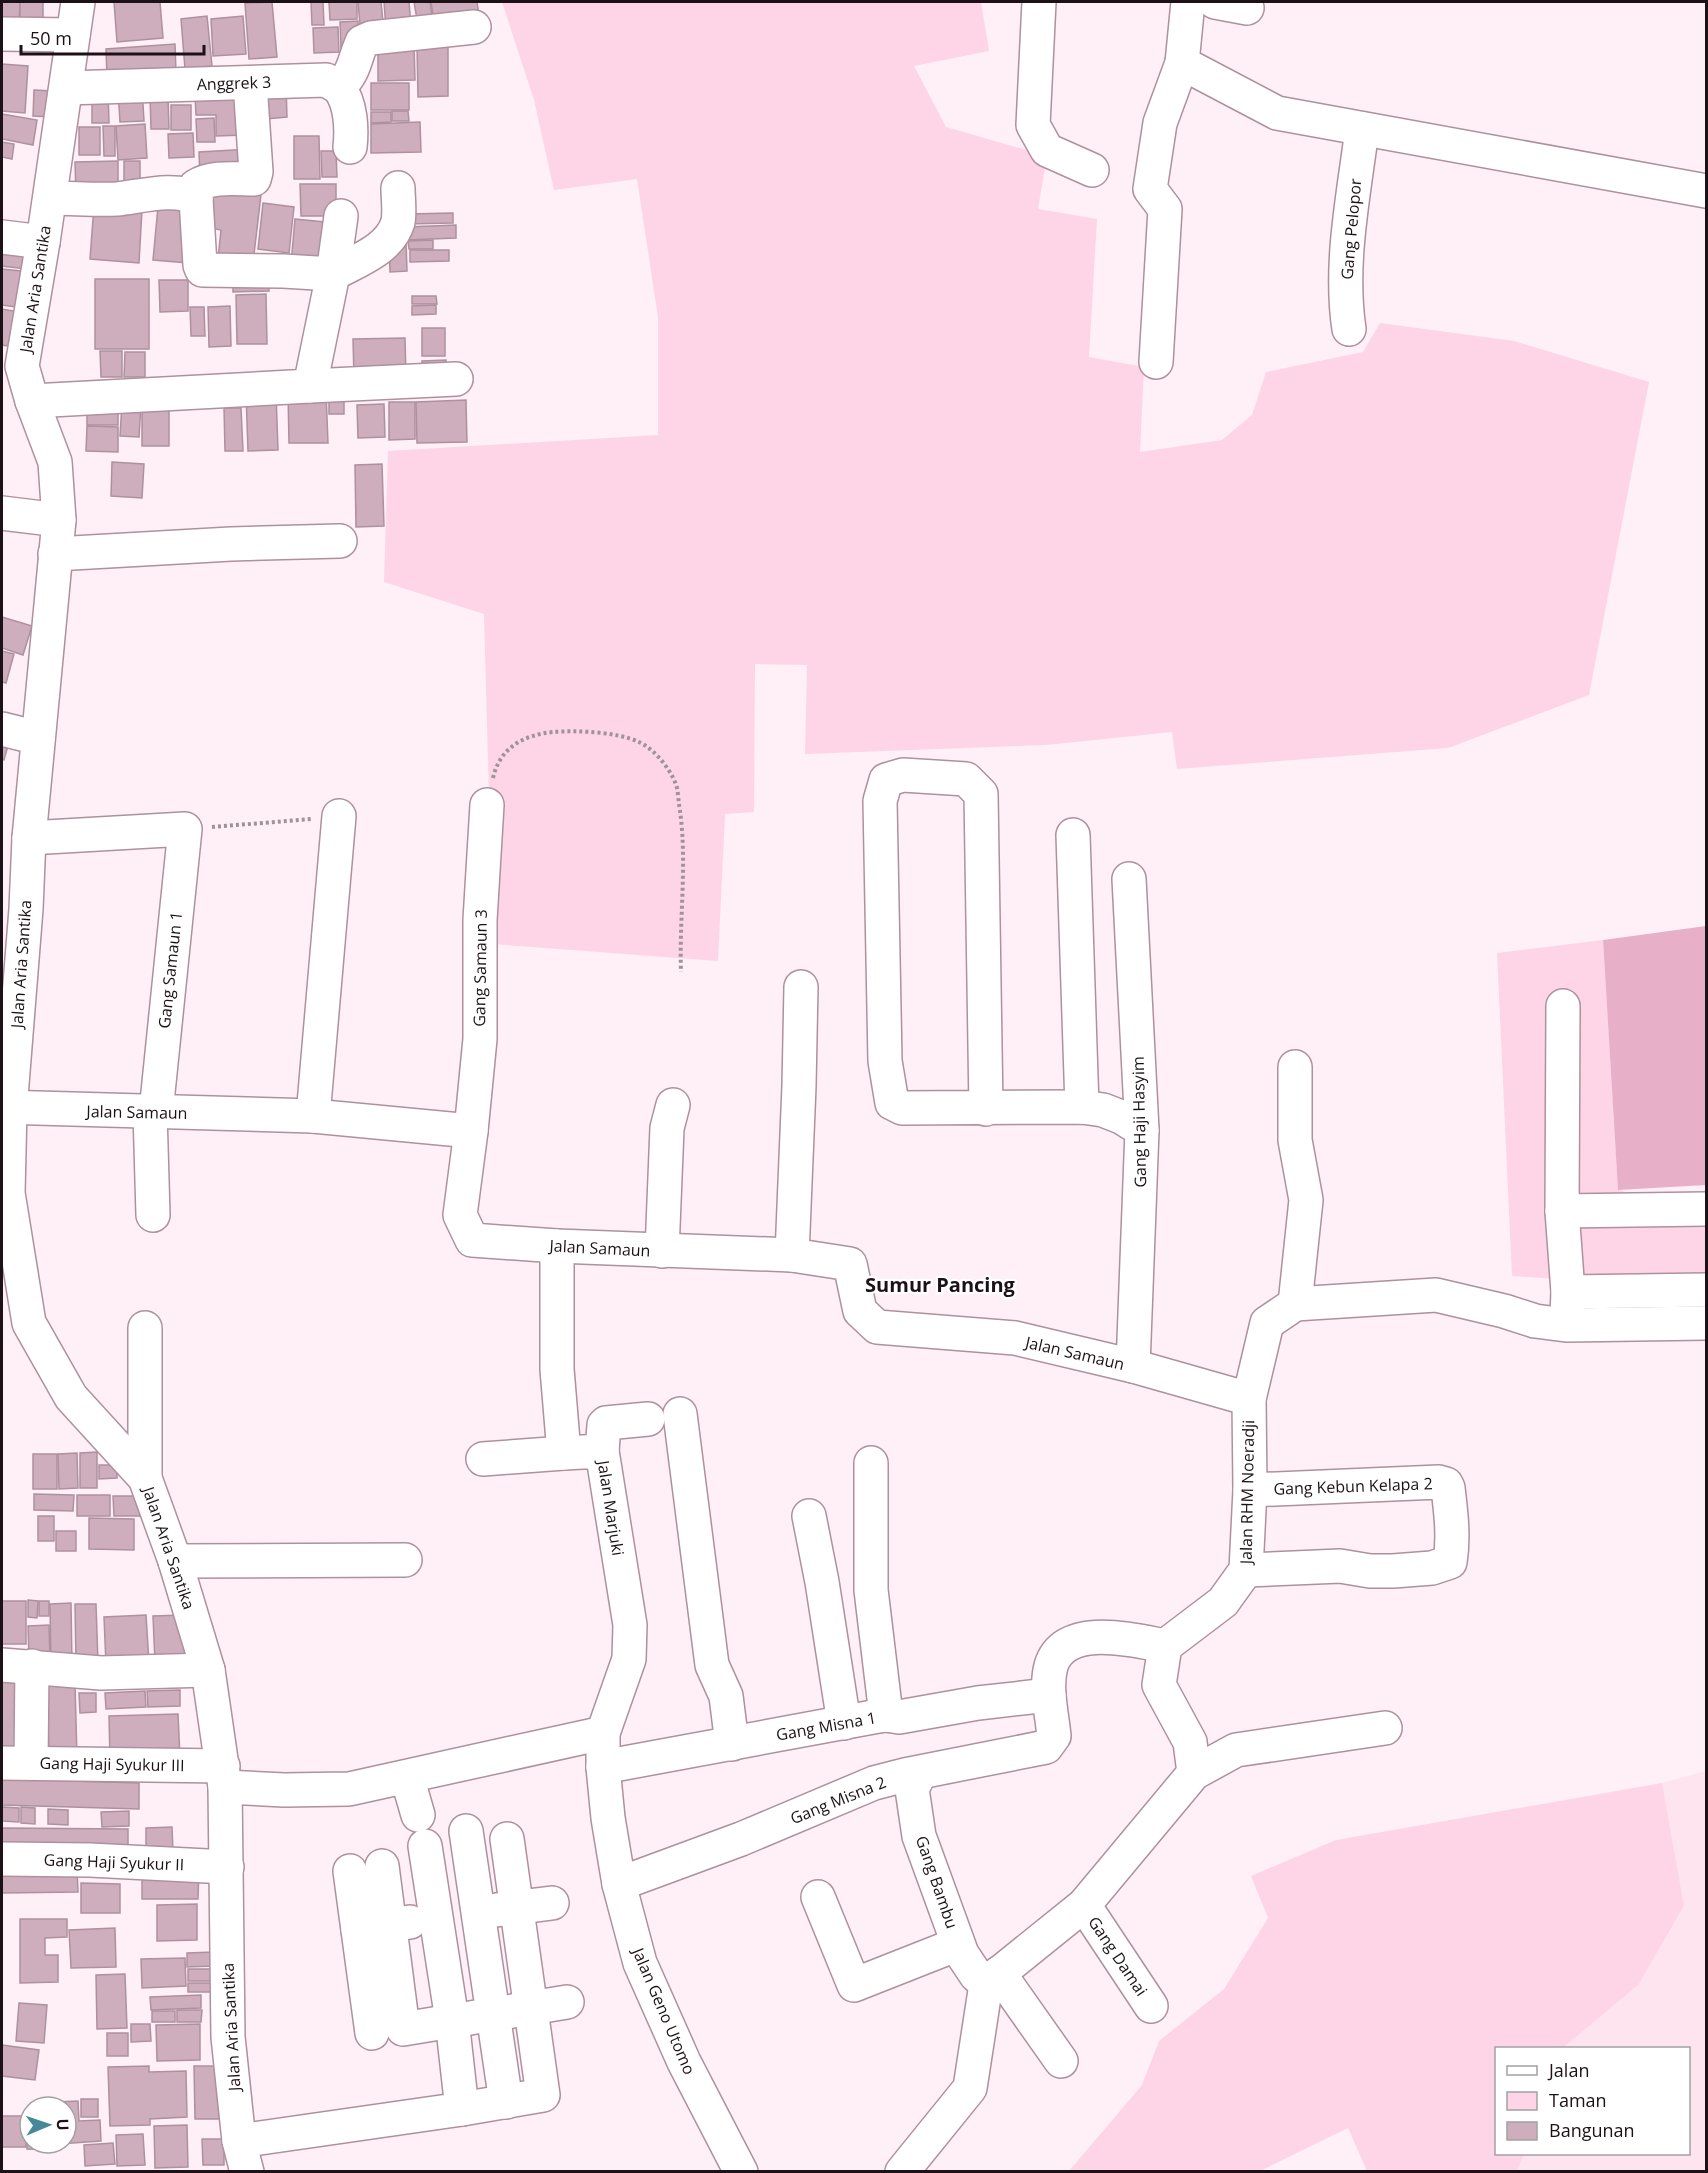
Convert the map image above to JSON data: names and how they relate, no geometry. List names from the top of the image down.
{
  "streets": {
    "street": [
      "Anggrek 3",
      "Gang Pelopor",
      "Jalan Aria Santika",
      "Gang Samaun 3",
      "Gang Samaun 1",
      "Jalan Samaun",
      "Gang Haji Hasyim",
      "Gang Kebun Kelapa 2",
      "Jalan RHM Noeradji",
      "Jalan Marjuki",
      "Gang Misna 1",
      "Gang Haji Syukur III",
      "Gang Misna 2",
      "Gang Haji Syukur II",
      "Gang Bambu",
      "Gang Damai",
      "Jalan Geno Utomo"
    ]
  },
  "crossings": [
    ["Anggrek 3", "Jalan Aria Santika"],
    ["Jalan Aria Santika", "Jalan Samaun"],
    ["Jalan Aria Santika", "Gang Haji Syukur III"],
    ["Jalan Aria Santika", "Gang Haji Syukur II"],
    ["Gang Samaun 3", "Jalan Samaun"],
    ["Gang Samaun 1", "Jalan Samaun"],
    ["Jalan Samaun", "Gang Haji Hasyim"],
    ["Jalan Samaun", "Jalan RHM Noeradji"],
    ["Gang Kebun Kelapa 2", "Jalan RHM Noeradji"],
    ["Jalan RHM Noeradji", "Gang Misna 2"],
    ["Jalan Marjuki", "Gang Haji Syukur III"],
    ["Jalan Marjuki", "Jalan Geno Utomo"],
    ["Gang Misna 1", "Gang Misna 2"],
    ["Gang Misna 1", "Jalan Geno Utomo"],
    ["Gang Haji Syukur III", "Jalan Geno Utomo"],
    ["Gang Misna 2", "Gang Bambu"],
    ["Gang Misna 2", "Jalan Geno Utomo"]
  ],
  "districts": ["Sumur Pancing"],
  "legend": ["Jalan", "Taman", "Bangunan"],
  "scale_bar": "50 m",
  "north": "right"
}
